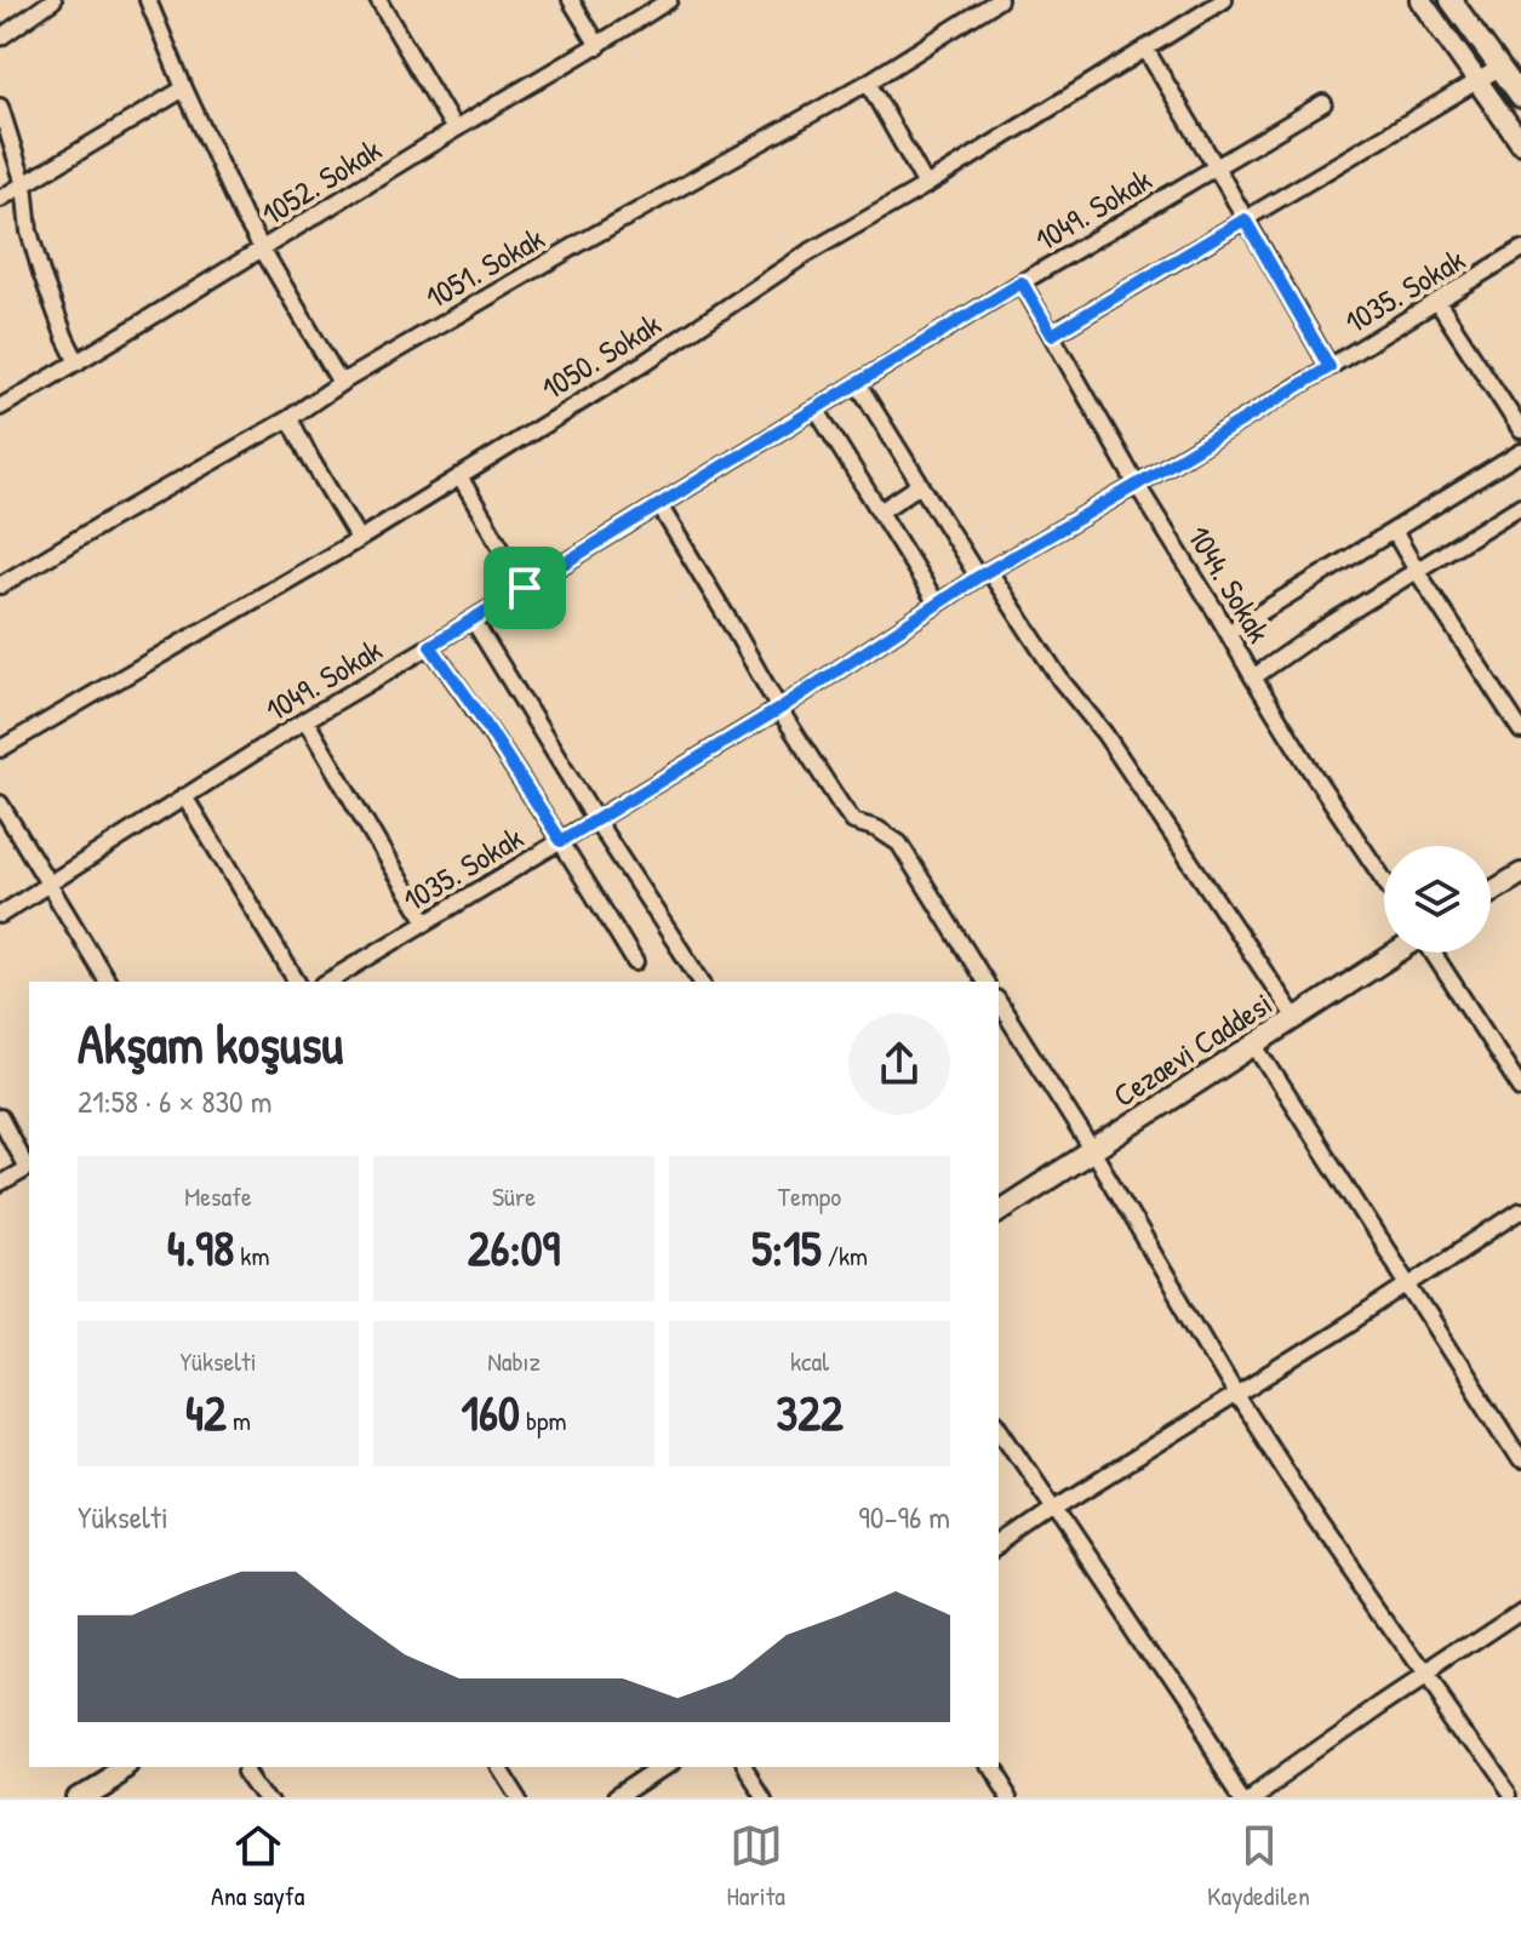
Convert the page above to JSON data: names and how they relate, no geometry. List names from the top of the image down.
{
  "streets": {
    "street": [
      "1052. Sokak",
      "1049. Sokak",
      "1051. Sokak",
      "1035. Sokak",
      "1050. Sokak",
      "1044. Sokak",
      "Cezaevi Caddesi"
    ]
  },
  "crossings": [
    ["1049. Sokak", "1044. Sokak"],
    ["1035. Sokak", "1044. Sokak"]
  ],
  "page": {
    "heading": ["Akşam koşusu", "21:58 · 6 × 830 m"],
    "stats": [
      ["Mesafe", "4.98 km"],
      ["Süre", "26:09"],
      ["Tempo", "5:15 /km"],
      ["Yükselti", "42 m"],
      ["Nabız", "160 bpm"],
      ["kcal", "322"]
    ],
    "chart": ["Yükselti", "90–96 m"],
    "tabs": ["Ana sayfa", "Harita", "Kaydedilen"]
  }
}
